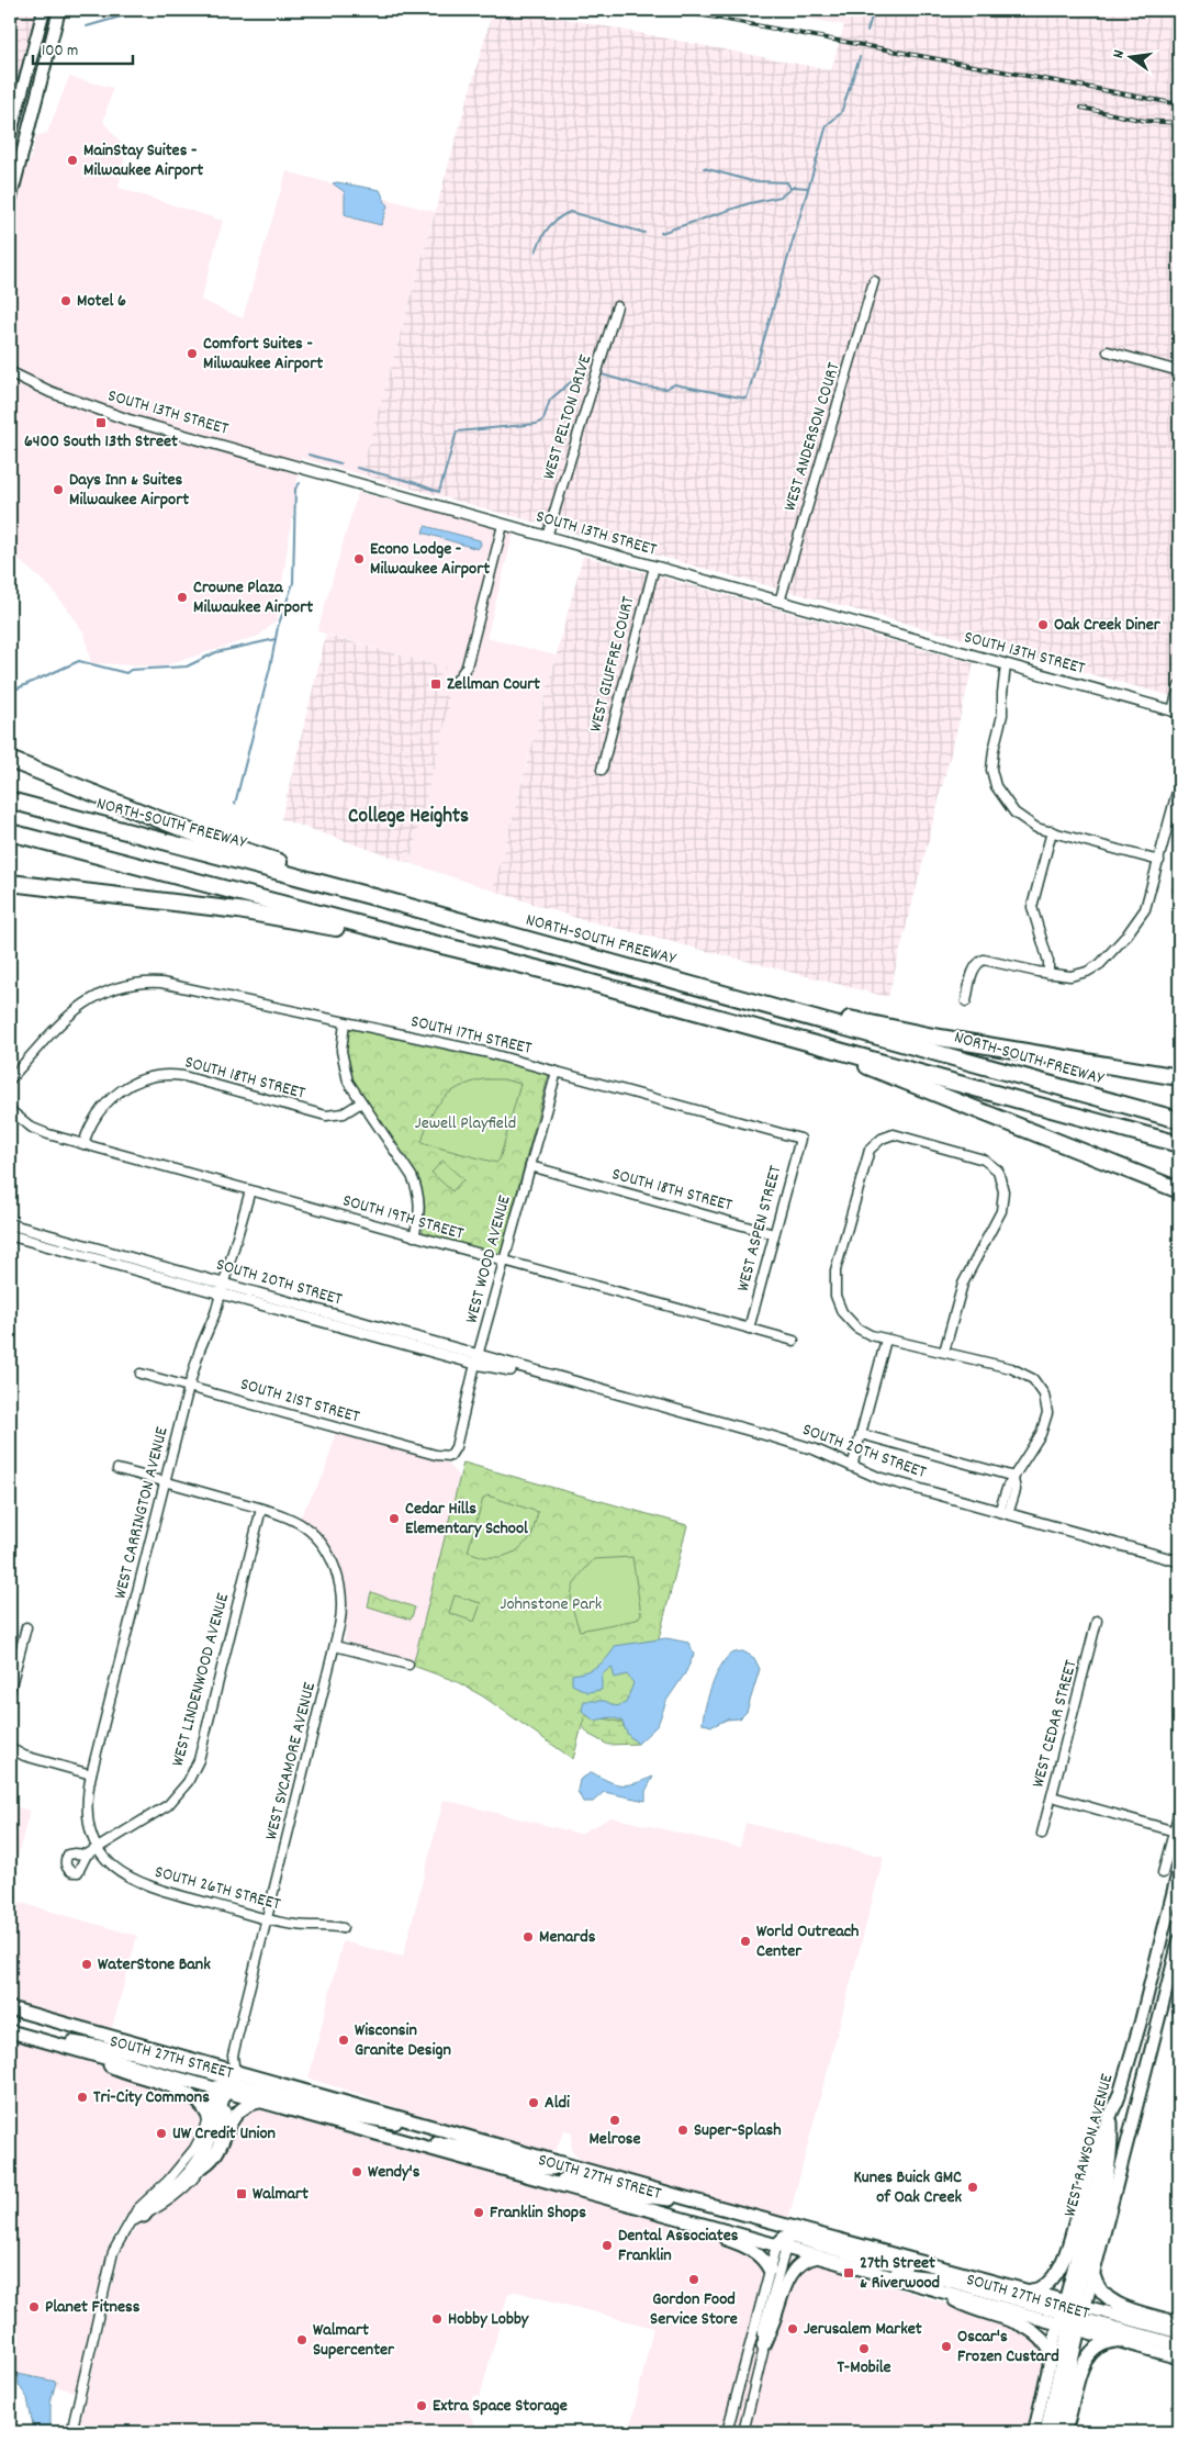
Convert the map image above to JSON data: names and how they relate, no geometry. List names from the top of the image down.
{
  "streets": {
    "highway": ["NORTH-SOUTH FREEWAY"],
    "main road": ["SOUTH 27TH STREET", "WEST RAWSON AVENUE"],
    "street": [
      "SOUTH 13TH STREET",
      "WEST PELTON DRIVE",
      "WEST ANDERSON COURT",
      "WEST GIUFFRE COURT",
      "SOUTH 17TH STREET",
      "SOUTH 18TH STREET",
      "SOUTH 19TH STREET",
      "WEST ASPEN STREET",
      "WEST WOOD AVENUE",
      "SOUTH 20TH STREET",
      "SOUTH 21ST STREET",
      "WEST CARRINGTON AVENUE",
      "WEST LINDENWOOD AVENUE",
      "WEST CEDAR STREET",
      "WEST SYCAMORE AVENUE",
      "SOUTH 26TH STREET"
    ]
  },
  "crossings": [
    ["SOUTH 13TH STREET", "WEST PELTON DRIVE"],
    ["SOUTH 13TH STREET", "WEST ANDERSON COURT"],
    ["SOUTH 13TH STREET", "WEST GIUFFRE COURT"],
    ["SOUTH 17TH STREET", "WEST ASPEN STREET"],
    ["SOUTH 17TH STREET", "WEST WOOD AVENUE"],
    ["SOUTH 18TH STREET", "SOUTH 19TH STREET"],
    ["SOUTH 18TH STREET", "WEST ASPEN STREET"],
    ["SOUTH 18TH STREET", "WEST WOOD AVENUE"],
    ["SOUTH 19TH STREET", "WEST ASPEN STREET"],
    ["SOUTH 19TH STREET", "WEST WOOD AVENUE"],
    ["SOUTH 19TH STREET", "WEST CARRINGTON AVENUE"],
    ["WEST WOOD AVENUE", "SOUTH 20TH STREET"],
    ["WEST WOOD AVENUE", "SOUTH 21ST STREET"],
    ["SOUTH 20TH STREET", "WEST CARRINGTON AVENUE"],
    ["SOUTH 21ST STREET", "WEST CARRINGTON AVENUE"],
    ["WEST CARRINGTON AVENUE", "WEST LINDENWOOD AVENUE"],
    ["WEST CARRINGTON AVENUE", "WEST SYCAMORE AVENUE"],
    ["WEST CARRINGTON AVENUE", "SOUTH 26TH STREET"],
    ["WEST LINDENWOOD AVENUE", "WEST SYCAMORE AVENUE"],
    ["WEST LINDENWOOD AVENUE", "SOUTH 26TH STREET"],
    ["WEST SYCAMORE AVENUE", "SOUTH 26TH STREET"],
    ["WEST SYCAMORE AVENUE", "SOUTH 27TH STREET"],
    ["SOUTH 27TH STREET", "WEST RAWSON AVENUE"]
  ],
  "districts": ["College Heights"],
  "parks": ["Jewell Playfield", "Johnstone Park"],
  "places": {
    "other": [
      "MainStay Suites - Milwaukee Airport",
      "Motel 6",
      "Comfort Suites - Milwaukee Airport",
      "Days Inn & Suites Milwaukee Airport",
      "Econo Lodge - Milwaukee Airport",
      "Crowne Plaza Milwaukee Airport",
      "Oak Creek Diner",
      "Cedar Hills Elementary School",
      "Menards",
      "World Outreach Center",
      "WaterStone Bank",
      "Wisconsin Granite Design",
      "Tri-City Commons",
      "Aldi",
      "Melrose",
      "Super-Splash",
      "UW Credit Union",
      "Wendy's",
      "Kunes Buick GMC of Oak Creek",
      "Franklin Shops",
      "Dental Associates Franklin",
      "Gordon Food Service Store",
      "Planet Fitness",
      "Hobby Lobby",
      "Jerusalem Market",
      "Walmart Supercenter",
      "Oscar's Frozen Custard",
      "T-Mobile",
      "Extra Space Storage"
    ],
    "transit": [
      "6400 South 13th Street",
      "Zellman Court",
      "Walmart",
      "27th Street & Riverwood"
    ]
  },
  "scale_bar": "100 m",
  "north": "left"
}
